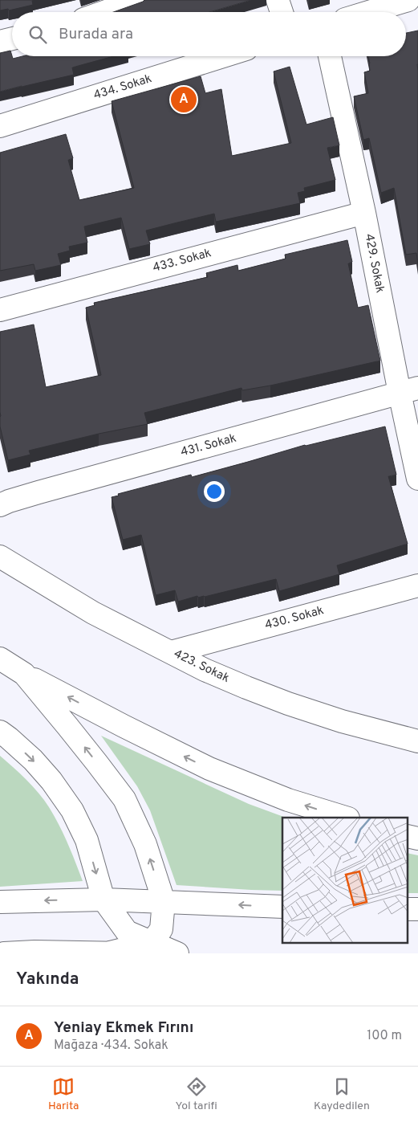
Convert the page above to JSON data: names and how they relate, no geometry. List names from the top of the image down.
{
  "streets": {
    "main road": [
      "434. Sokak",
      "433. Sokak",
      "429. Sokak",
      "431. Sokak",
      "430. Sokak",
      "423. Sokak"
    ]
  },
  "crossings": [
    ["433. Sokak", "429. Sokak"],
    ["429. Sokak", "431. Sokak"],
    ["430. Sokak", "423. Sokak"]
  ],
  "page": {
    "search": "Burada ara",
    "pins": "A",
    "heading": "Yakında",
    "list": [
      {
        "mark": "A",
        "name": "Yeniay Ekmek Fırını",
        "note": "Mağaza · 434. Sokak",
        "value": "100 m"
      }
    ],
    "nav": ["Harita", "Yol tarifi", "Kaydedilen"]
  }
}
